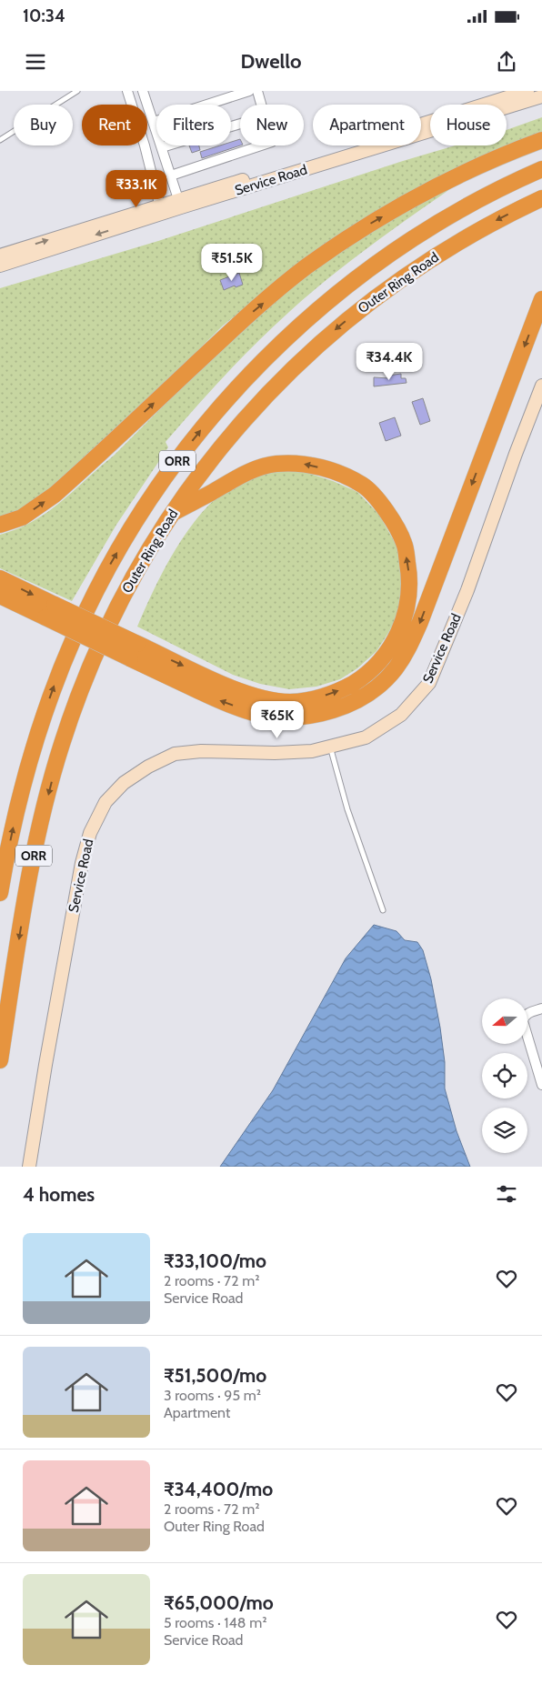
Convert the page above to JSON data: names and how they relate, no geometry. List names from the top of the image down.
{
  "streets": {
    "highway": ["Outer Ring Road", "ORR"],
    "main road": ["Service Road"]
  },
  "north": "left",
  "page": {
    "status": "10:34",
    "header": "Dwello",
    "chip": [
      "Buy",
      "Rent",
      "Filters",
      "New",
      "Apartment",
      "House"
    ],
    "price": [
      "₹33.1K",
      "₹51.5K",
      "₹34.4K",
      "₹65K"
    ],
    "heading": "4 homes",
    "list": [
      {
        "name": "₹33,100/mo",
        "note": "2 rooms · 72 m² · Service Road"
      },
      {
        "name": "₹51,500/mo",
        "note": "3 rooms · 95 m² · Apartment"
      },
      {
        "name": "₹34,400/mo",
        "note": "2 rooms · 72 m² · Outer Ring Road"
      },
      {
        "name": "₹65,000/mo",
        "note": "5 rooms · 148 m² · Service Road"
      }
    ]
  }
}
